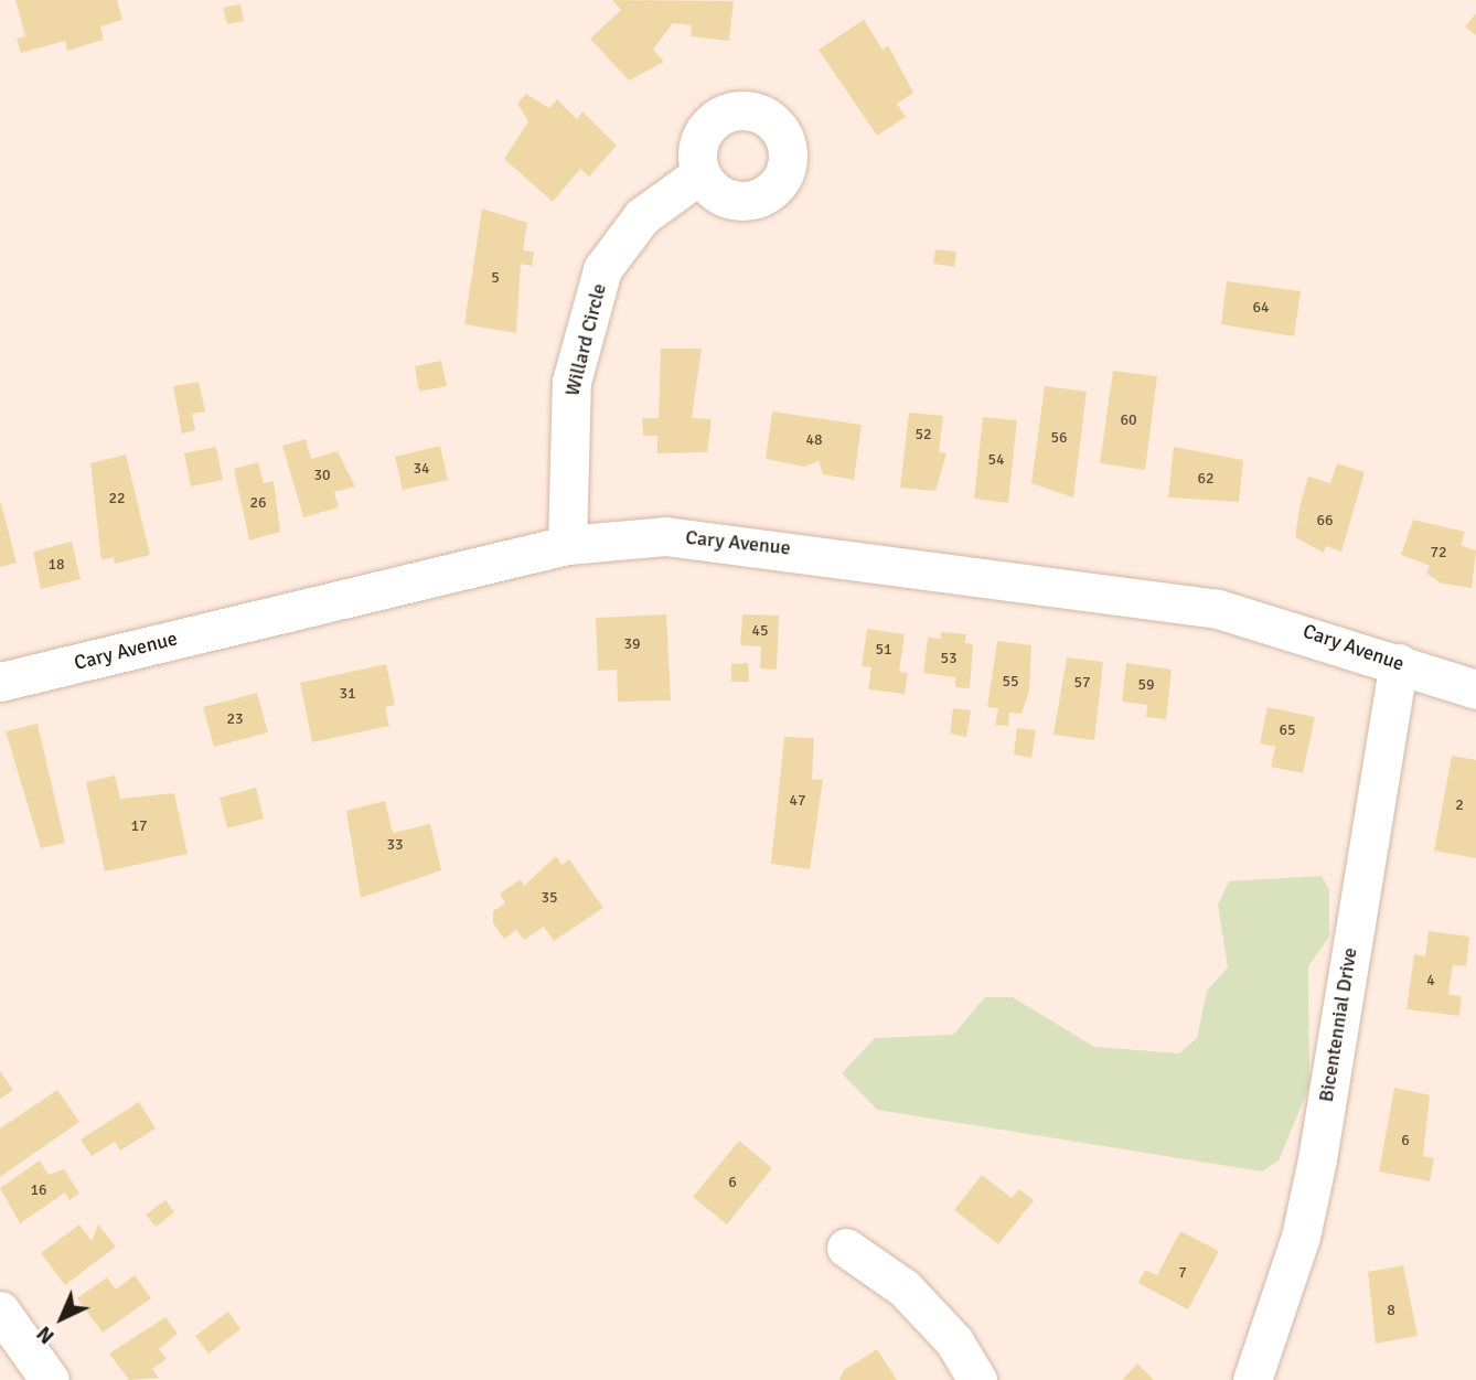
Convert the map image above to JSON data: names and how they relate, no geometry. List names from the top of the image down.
{
  "streets": {
    "street": ["Willard Circle", "Cary Avenue", "Bicentennial Drive"]
  },
  "crossings": [
    ["Willard Circle", "Cary Avenue"],
    ["Cary Avenue", "Bicentennial Drive"]
  ],
  "house_numbers": [
    "5",
    "64",
    "60",
    "52",
    "56",
    "48",
    "54",
    "34",
    "30",
    "62",
    "22",
    "26",
    "66",
    "72",
    "18",
    "45",
    "39",
    "51",
    "53",
    "55",
    "57",
    "59",
    "31",
    "23",
    "65",
    "47",
    "2",
    "17",
    "33",
    "35",
    "4",
    "6",
    "6",
    "16",
    "7",
    "8"
  ],
  "north": "bottom left"
}
